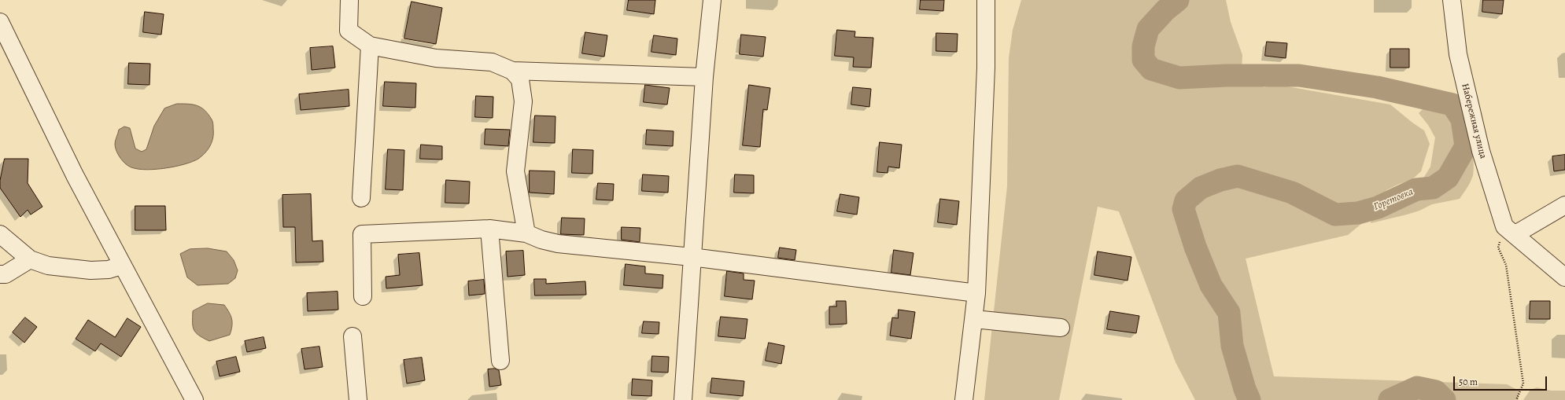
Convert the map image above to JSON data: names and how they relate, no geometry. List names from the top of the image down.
{
  "streets": {
    "street": ["Набережная улица"]
  },
  "water": ["Горетовка"],
  "scale_bar": "50 m"
}
